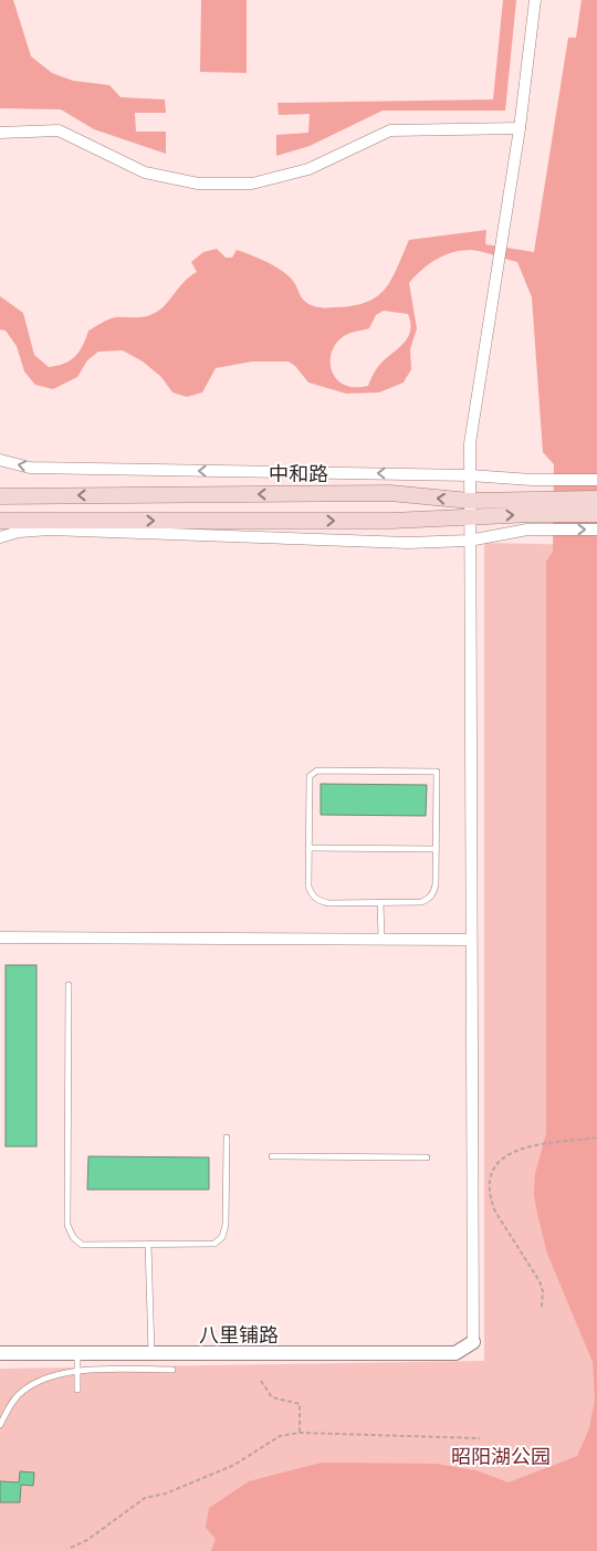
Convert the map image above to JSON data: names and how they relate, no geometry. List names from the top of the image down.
{
  "streets": {
    "main road": ["中和路"],
    "street": ["八里铺路"]
  },
  "parks": ["昭阳湖公园"]
}
